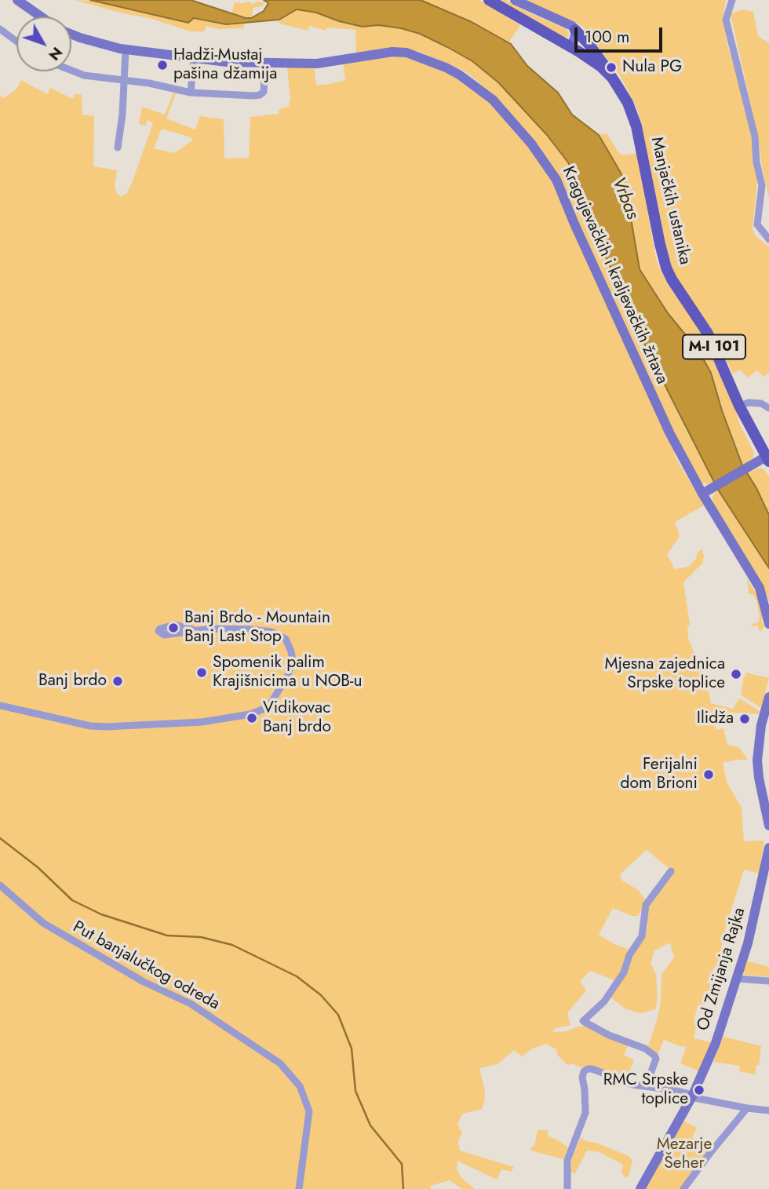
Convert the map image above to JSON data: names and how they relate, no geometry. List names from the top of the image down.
{
  "streets": {
    "main road": ["Manjačkih ustanika", "M-I 101"],
    "street": ["Kragujevačkih i kraljevačkih žrtava", "Put banjalučkog odreda", "Od Zmijanja Rajka"]
  },
  "crossings": [
    ["Manjačkih ustanika", "M-I 101"]
  ],
  "water": ["Vrbas"],
  "parks": ["Mezarje Šeher"],
  "places": [
    "Hadži-Mustaj pašina džamija",
    "Nula PG",
    "Banj Brdo - Mountain Banj Last Stop",
    "Spomenik palim Krajišnicima u NOB-u",
    "Mjesna zajednica Srpske toplice",
    "Banj brdo",
    "Vidikovac Banj brdo",
    "Ilidža",
    "Ferijalni dom Brioni",
    "RMC Srpske toplice"
  ],
  "scale_bar": "100 m",
  "north": "bottom right"
}
